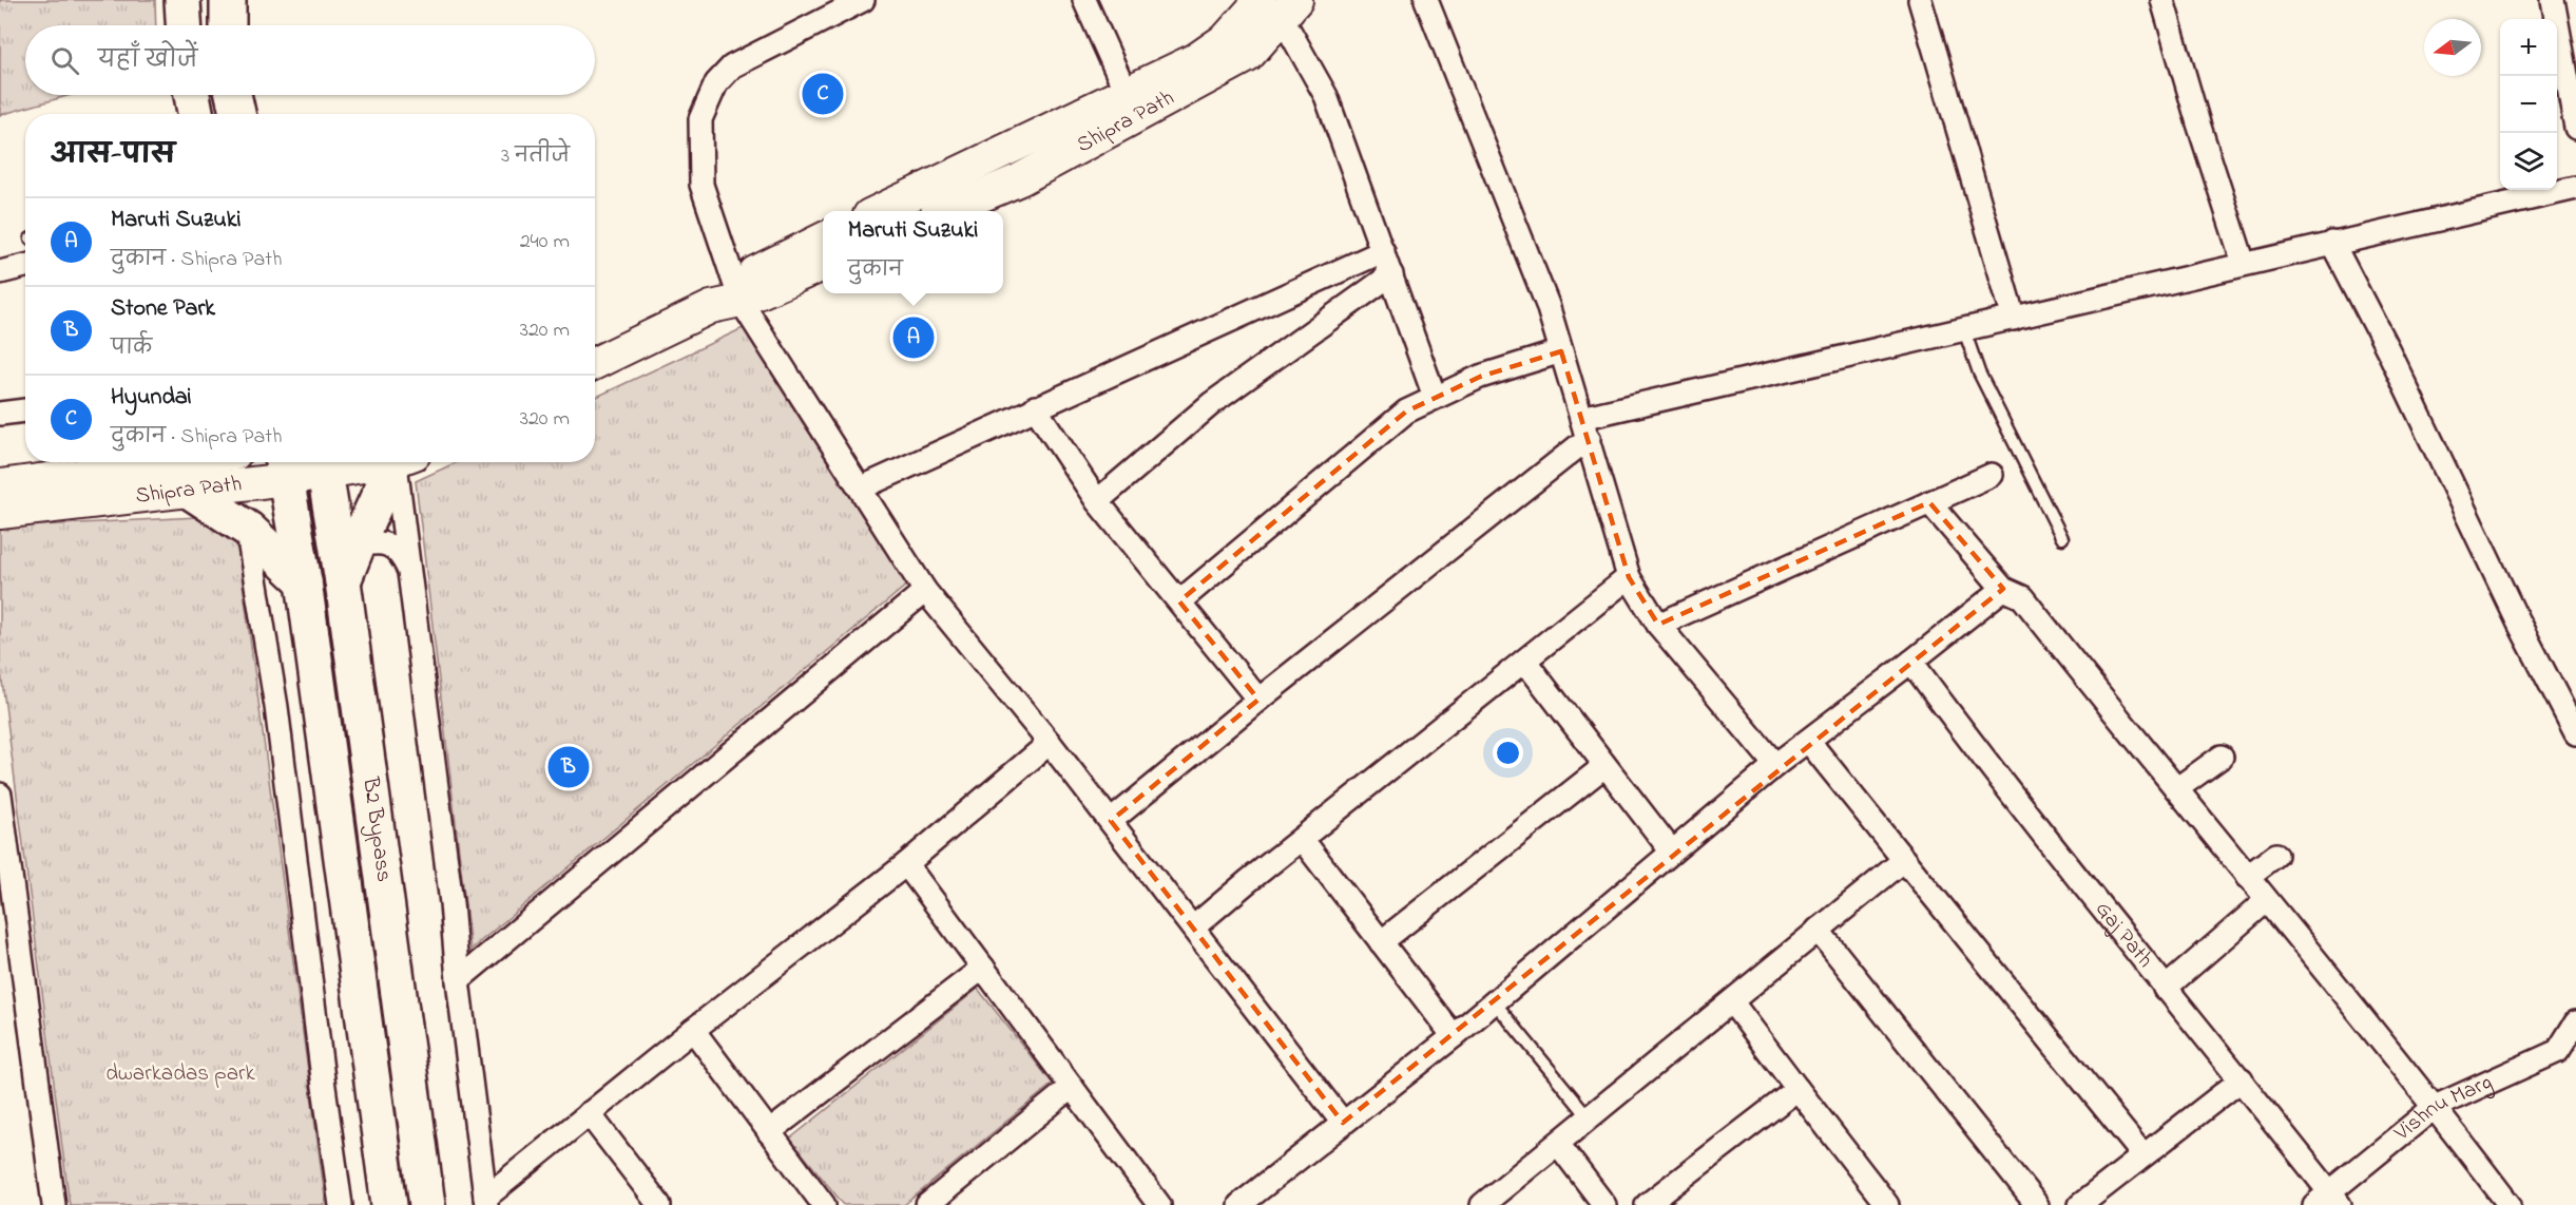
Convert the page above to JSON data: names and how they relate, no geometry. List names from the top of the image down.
{
  "streets": {
    "main road": ["B2 Bypass"],
    "street": ["Shipra Path", "Gaj Path", "Vishnu Marg"]
  },
  "crossings": [
    ["Shipra Path", "B2 Bypass"],
    ["Gaj Path", "Vishnu Marg"]
  ],
  "parks": ["dwarkadas park"],
  "north": "left",
  "page": {
    "map_buttons": ["+", "−"],
    "search": "यहाँ खोजें",
    "pins": ["C", "A", "B"],
    "heading": ["आस-पास", "3 नतीजे"],
    "list": [
      {
        "mark": "A",
        "name": "Maruti Suzuki",
        "note": "दुकान · Shipra Path",
        "value": "240 m"
      },
      {
        "mark": "B",
        "name": "Stone Park",
        "note": "पार्क",
        "value": "320 m"
      },
      {
        "mark": "C",
        "name": "Hyundai",
        "note": "दुकान · Shipra Path",
        "value": "320 m"
      }
    ],
    "popup": ["Maruti Suzuki", "दुकान"]
  }
}
